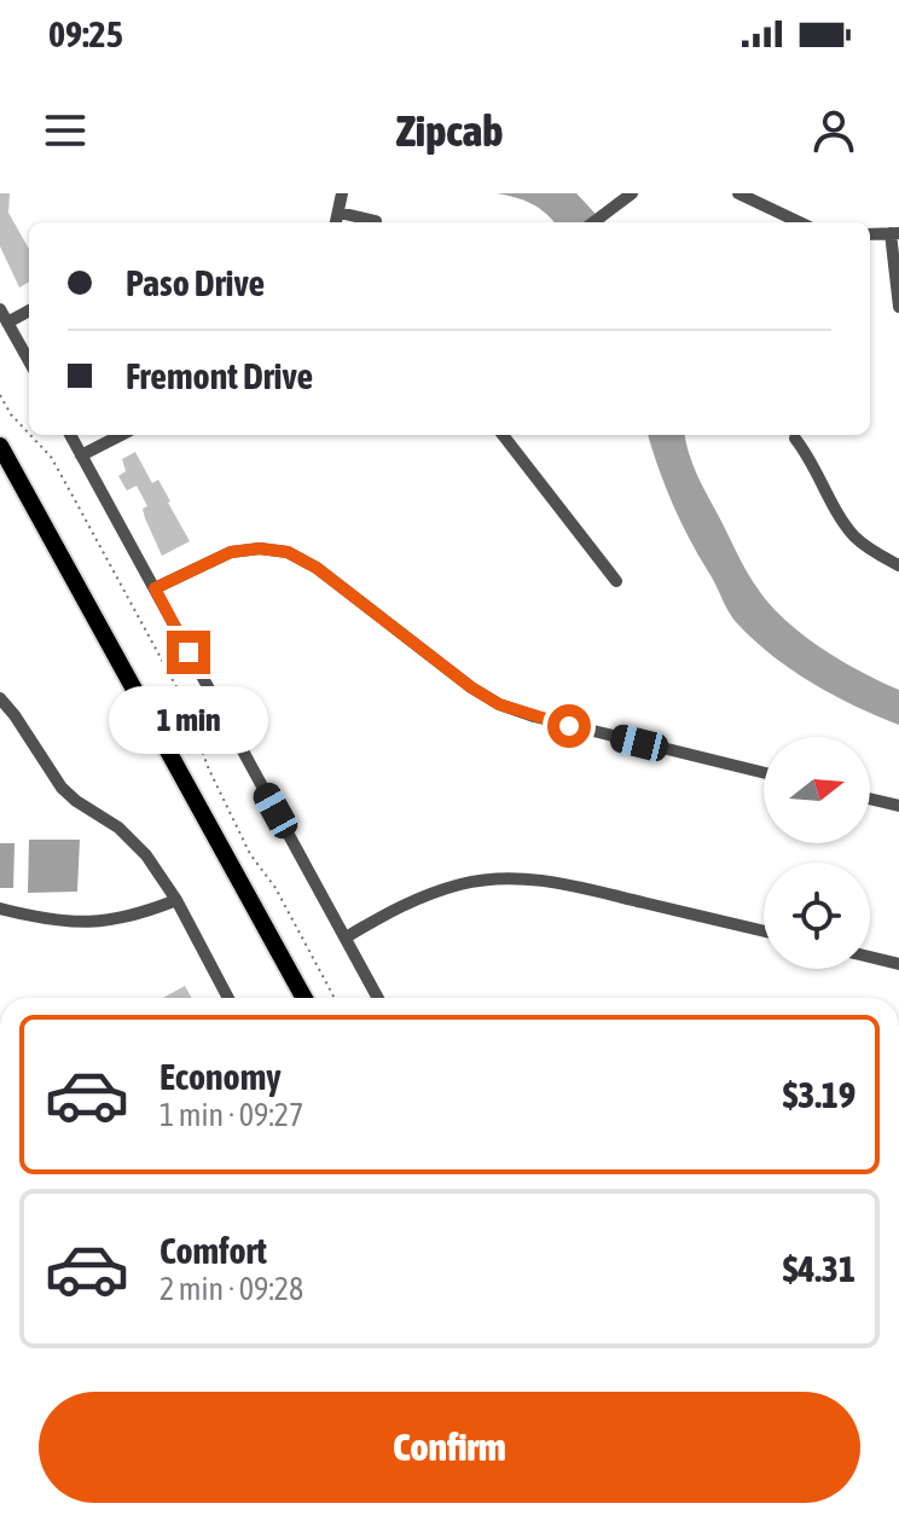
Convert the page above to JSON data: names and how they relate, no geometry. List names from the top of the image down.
{
  "north": "right",
  "page": {
    "status": "09:25",
    "header": "Zipcab",
    "banner": ["Paso Drive", "Fremont Drive"],
    "bubble": "1 min",
    "list": [
      {
        "name": "Economy",
        "note": "1 min · 09:27",
        "value": "$3.19"
      },
      {
        "name": "Comfort",
        "note": "2 min · 09:28",
        "value": "$4.31"
      }
    ],
    "buttons": "Confirm"
  }
}
